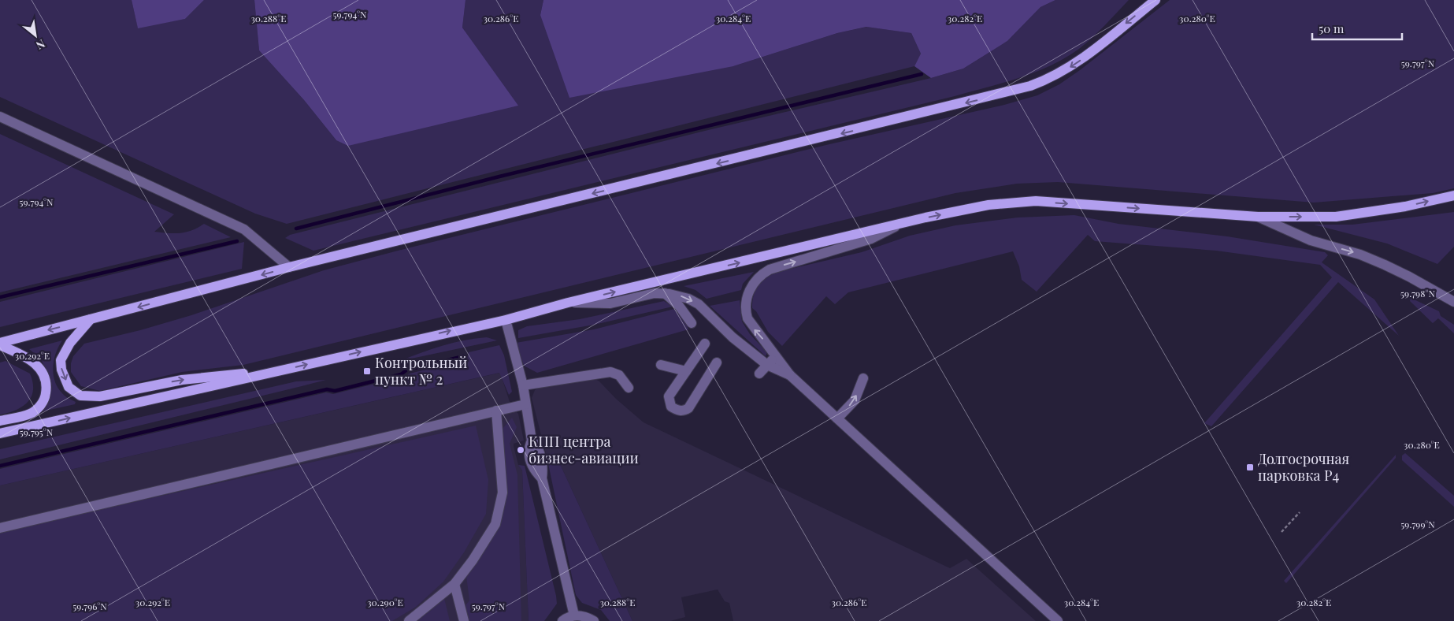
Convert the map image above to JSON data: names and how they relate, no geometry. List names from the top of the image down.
{
  "places": {
    "transit": ["Контрольный пункт № 2", "Долгосрочная парковка P4"],
    "other": ["КПП центра бизнес-авиации"]
  },
  "scale_bar": "50 m",
  "north": "bottom right",
  "coordinates": [
    "59.794°N",
    "30.288°E",
    "30.286°E",
    "30.284°E",
    "30.282°E",
    "30.280°E",
    "59.797°N",
    "59.798°N",
    "30.292°E",
    "59.795°N",
    "59.799°N",
    "30.290°E",
    "59.796°N"
  ]
}
